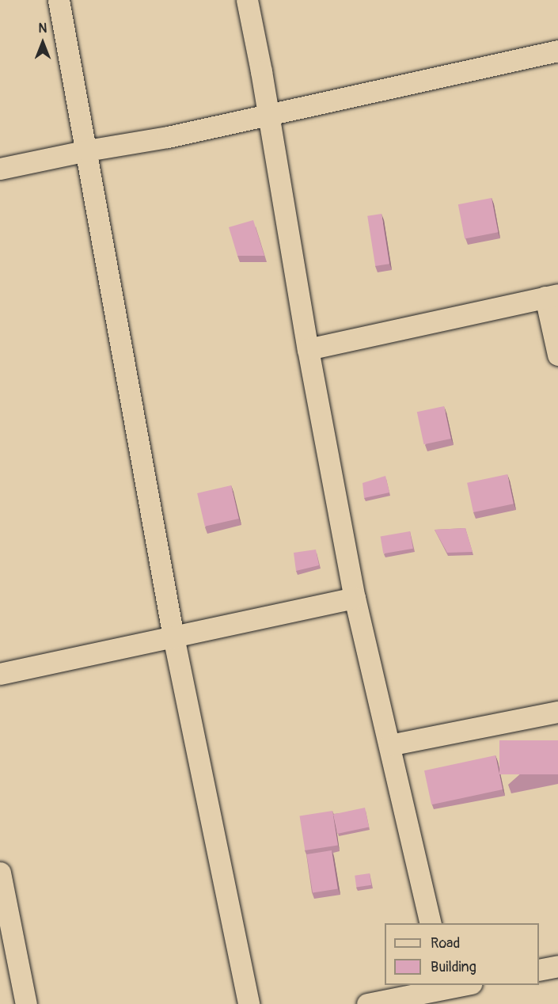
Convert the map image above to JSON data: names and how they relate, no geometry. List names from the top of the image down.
{
  "legend": ["Road", "Building"],
  "north": "top"
}
